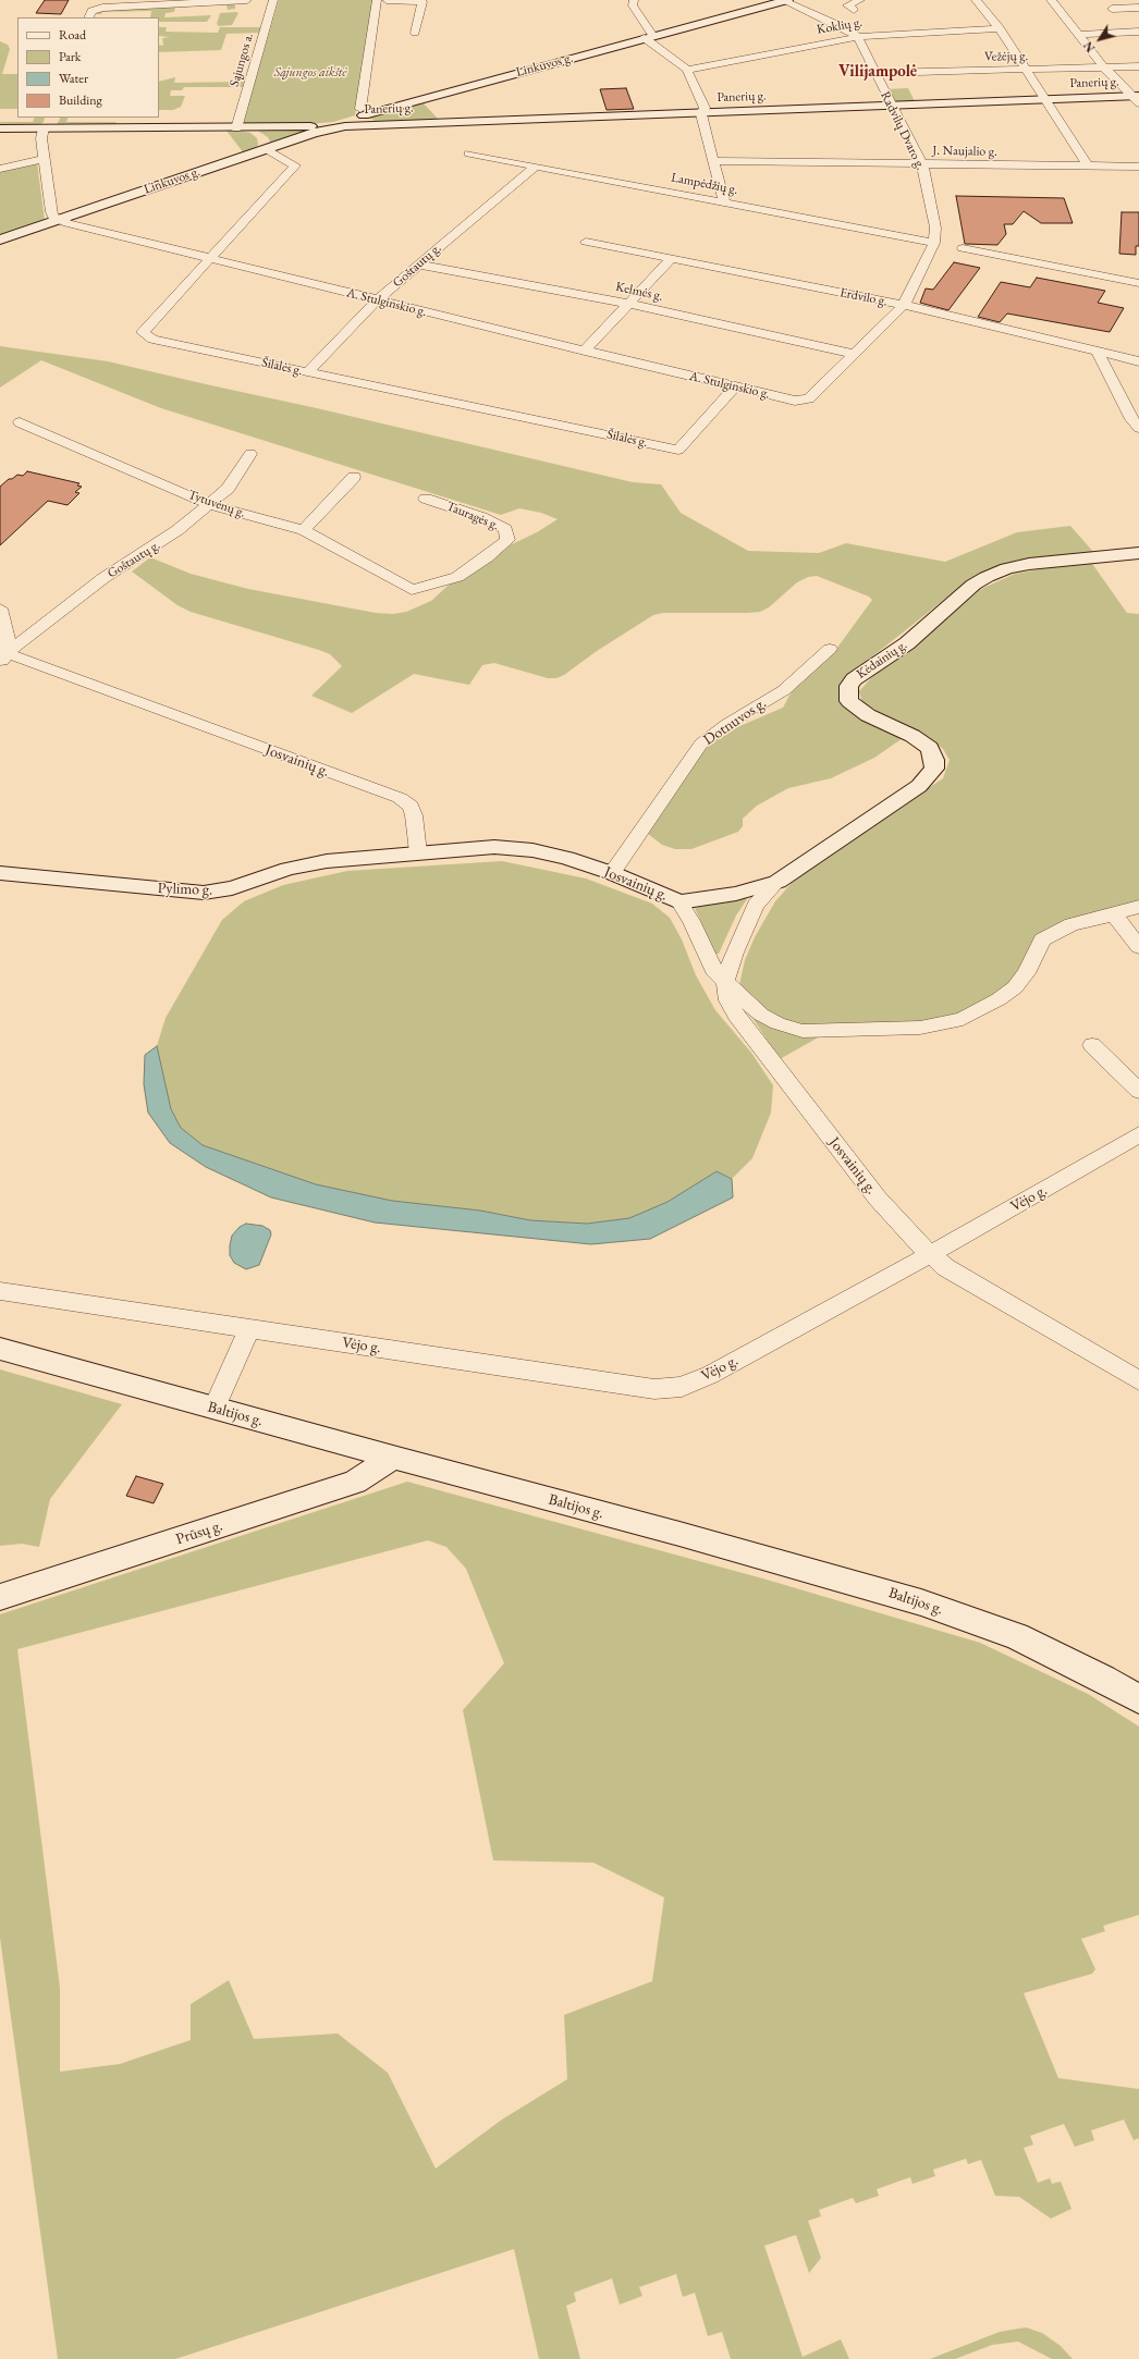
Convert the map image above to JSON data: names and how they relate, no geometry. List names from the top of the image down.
{
  "streets": {
    "street": [
      "Koklių g.",
      "Vežėjų g.",
      "Sąjungos a.",
      "Linkuvos g.",
      "Panerių g.",
      "Radvilų Dvaro g.",
      "J. Naujalio g.",
      "Lampėdžių g.",
      "Goštautų g.",
      "Kelmės g.",
      "Erdvilo g.",
      "A. Stulginskio g.",
      "Šilalės g.",
      "Tytuvėnų g.",
      "Tauragės g.",
      "Kėdainių g.",
      "Dotnuvos g.",
      "Josvainių g.",
      "Pylimo g.",
      "Vėjo g.",
      "Baltijos g.",
      "Prūsų g."
    ]
  },
  "crossings": [
    ["Koklių g.", "Radvilų Dvaro g."],
    ["Vežėjų g.", "Radvilų Dvaro g."],
    ["Sąjungos a.", "Linkuvos g."],
    ["Linkuvos g.", "Panerių g."],
    ["Linkuvos g.", "A. Stulginskio g."],
    ["Linkuvos g.", "Šilalės g."],
    ["Panerių g.", "Radvilų Dvaro g."],
    ["Radvilų Dvaro g.", "J. Naujalio g."],
    ["Radvilų Dvaro g.", "Lampėdžių g."],
    ["Radvilų Dvaro g.", "Kelmės g."],
    ["Radvilų Dvaro g.", "Erdvilo g."],
    ["Radvilų Dvaro g.", "A. Stulginskio g."],
    ["Lampėdžių g.", "Goštautų g."],
    ["Goštautų g.", "Kelmės g."],
    ["Goštautų g.", "A. Stulginskio g."],
    ["Goštautų g.", "Šilalės g."],
    ["Goštautų g.", "Tytuvėnų g."],
    ["Goštautų g.", "Josvainių g."],
    ["A. Stulginskio g.", "Šilalės g."],
    ["Tytuvėnų g.", "Tauragės g."],
    ["Dotnuvos g.", "Josvainių g."],
    ["Josvainių g.", "Pylimo g."],
    ["Josvainių g.", "Vėjo g."],
    ["Baltijos g.", "Prūsų g."]
  ],
  "districts": ["Vilijampolė"],
  "parks": ["Sąjungos aikštė"],
  "legend": [
    "Road",
    "Park",
    "Water",
    "Building"
  ],
  "north": "bottom left"
}
